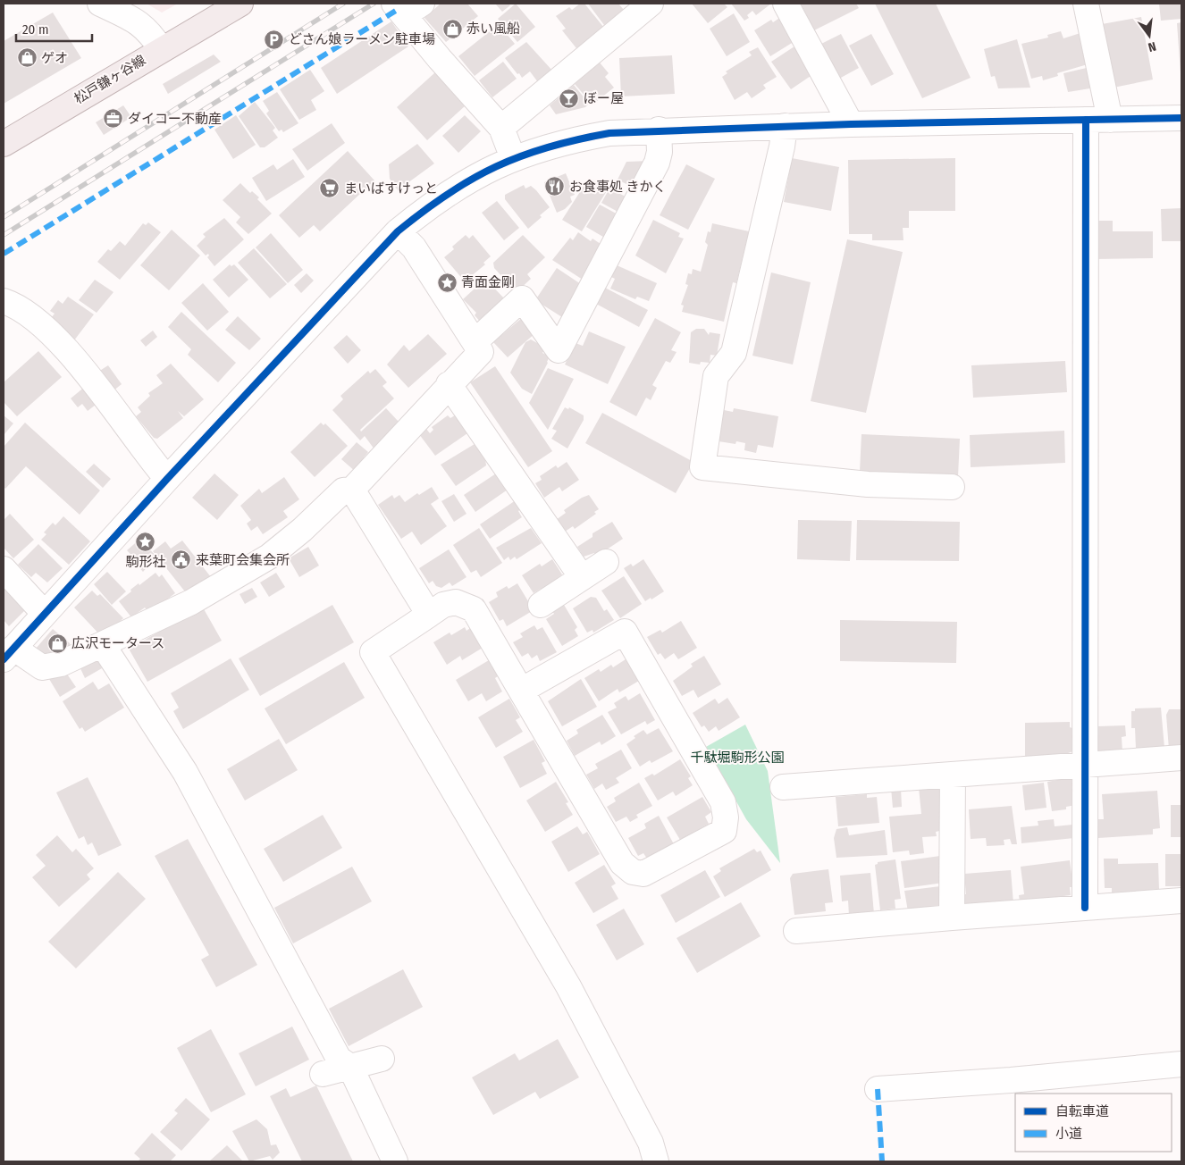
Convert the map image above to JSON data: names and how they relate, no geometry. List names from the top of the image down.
{
  "streets": {
    "main road": ["松戸鎌ヶ谷線"]
  },
  "parks": ["千駄堀駒形公園"],
  "places": {
    "shop": ["赤い風船", "ゲオ", "広沢モータース"],
    "parking": ["どさん娘ラーメン駐車場"],
    "bar": ["ぼー屋"],
    "office": ["ダイコー不動産"],
    "restaurant": ["お食事処 きかく"],
    "supermarket": ["まいばすけっと"],
    "place": ["青面金剛", "駒形社"],
    "public building": ["来葉町会集会所"]
  },
  "legend": ["自転車道", "小道"],
  "scale_bar": "20 m",
  "north": "bottom"
}
